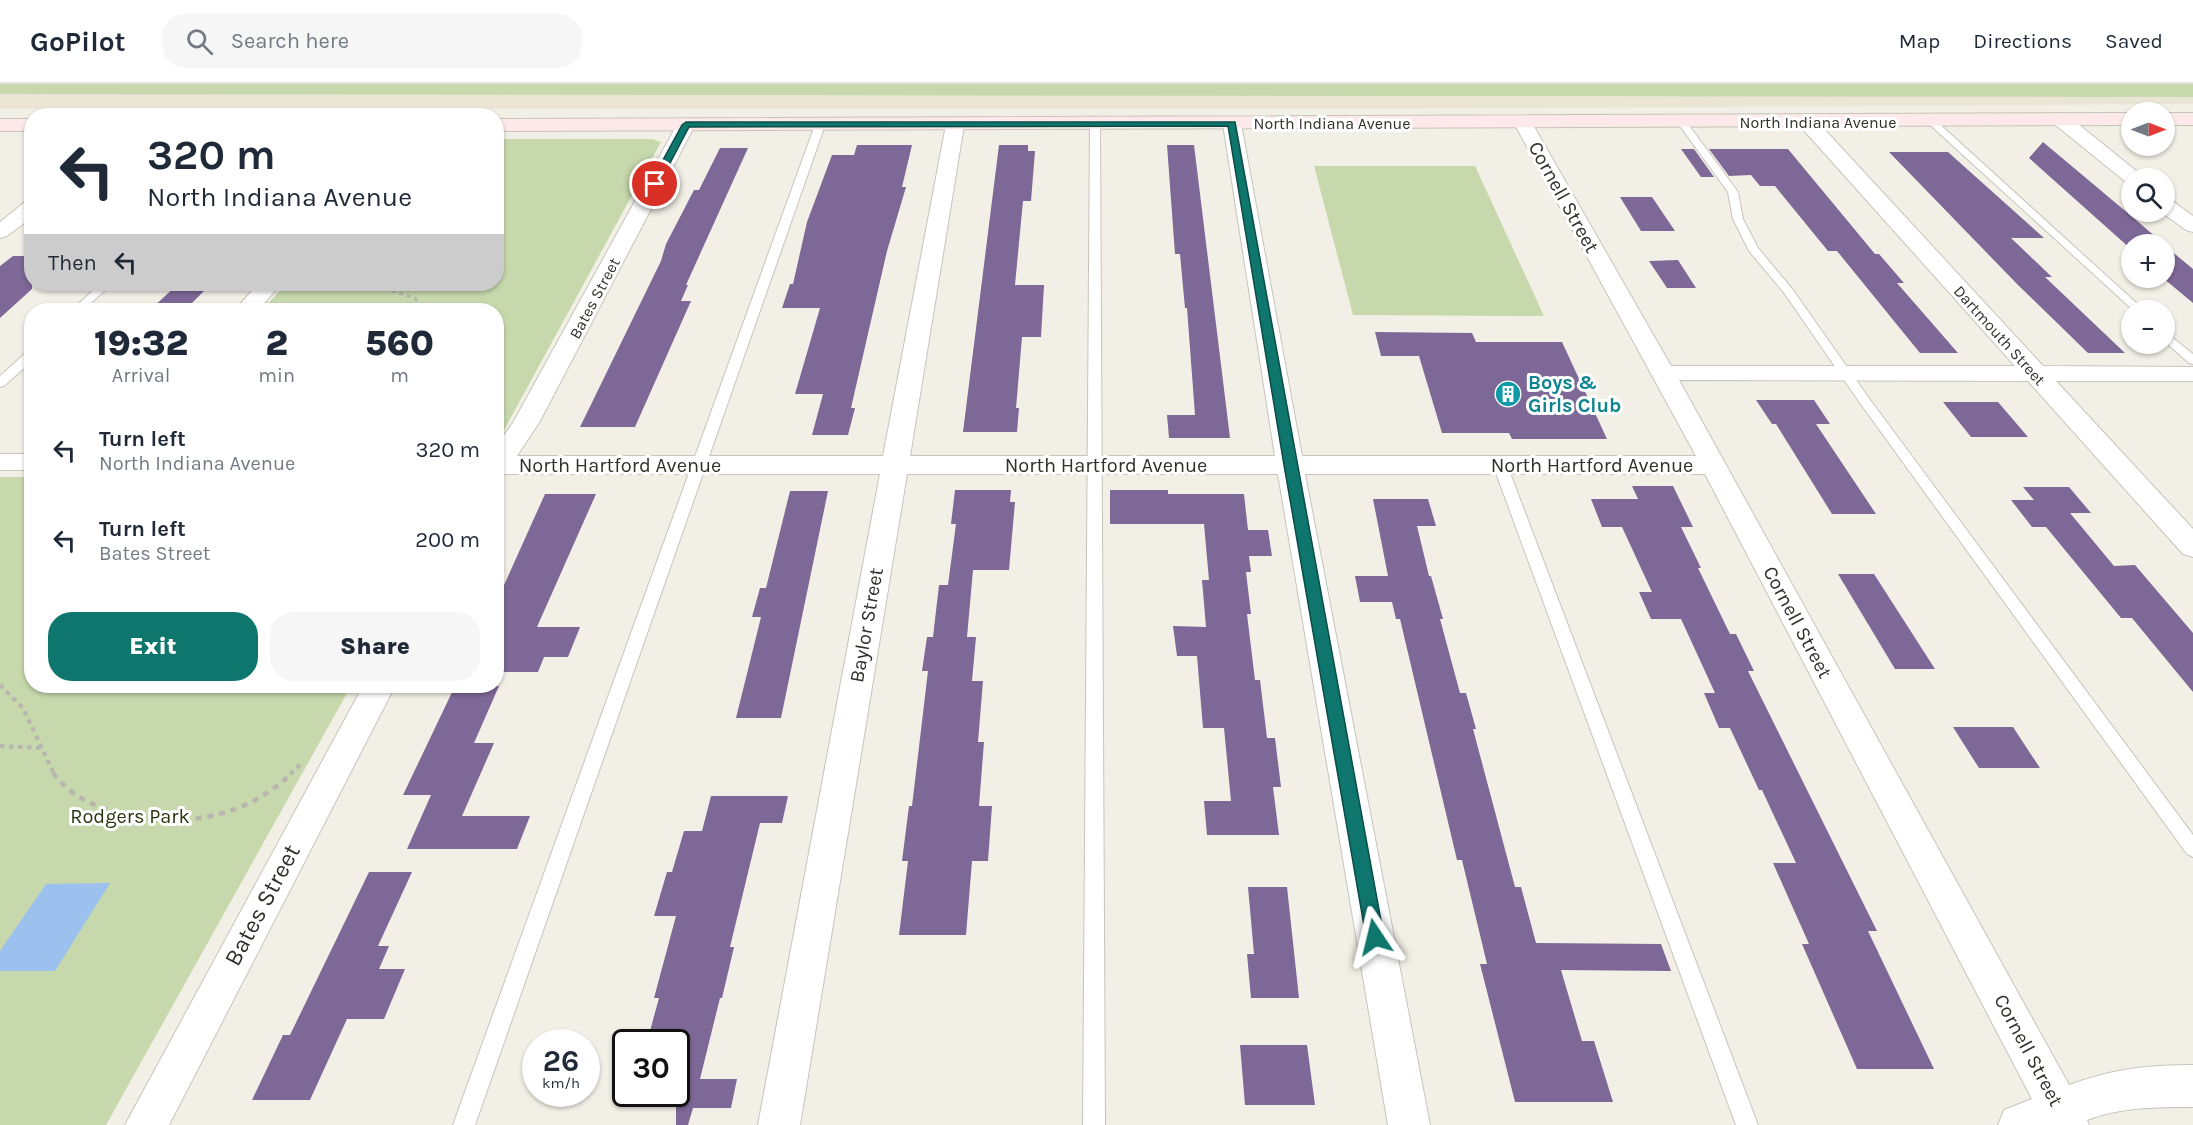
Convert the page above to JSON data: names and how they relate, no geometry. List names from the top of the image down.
{
  "streets": {
    "main road": ["North Indiana Avenue"],
    "street": [
      "Cornell Street",
      "Bates Street",
      "Dartmouth Street",
      "North Hartford Avenue",
      "Baylor Street"
    ]
  },
  "crossings": [
    ["North Indiana Avenue", "Cornell Street"],
    ["North Indiana Avenue", "Bates Street"],
    ["North Indiana Avenue", "Dartmouth Street"],
    ["North Indiana Avenue", "Baylor Street"],
    ["Cornell Street", "North Hartford Avenue"],
    ["North Hartford Avenue", "Baylor Street"]
  ],
  "parks": ["Rodgers Park"],
  "places": {
    "building": ["Boys & Girls Club"]
  },
  "north": "right",
  "page": {
    "header": "GoPilot",
    "search": "Search here",
    "nav": ["Map", "Directions", "Saved"],
    "map_buttons": ["+", "−"],
    "turn": ["320 m", "North Indiana Avenue"],
    "then": "Then",
    "eta": [
      "19:32",
      "Arrival",
      "2",
      "min",
      "560",
      "m"
    ],
    "list": [
      {
        "name": "Turn left",
        "note": "North Indiana Avenue",
        "value": "320 m"
      },
      {
        "name": "Turn left",
        "note": "Bates Street",
        "value": "200 m"
      }
    ],
    "buttons": ["Exit", "Share"],
    "speed": "26 km/h",
    "limit": "30"
  }
}
